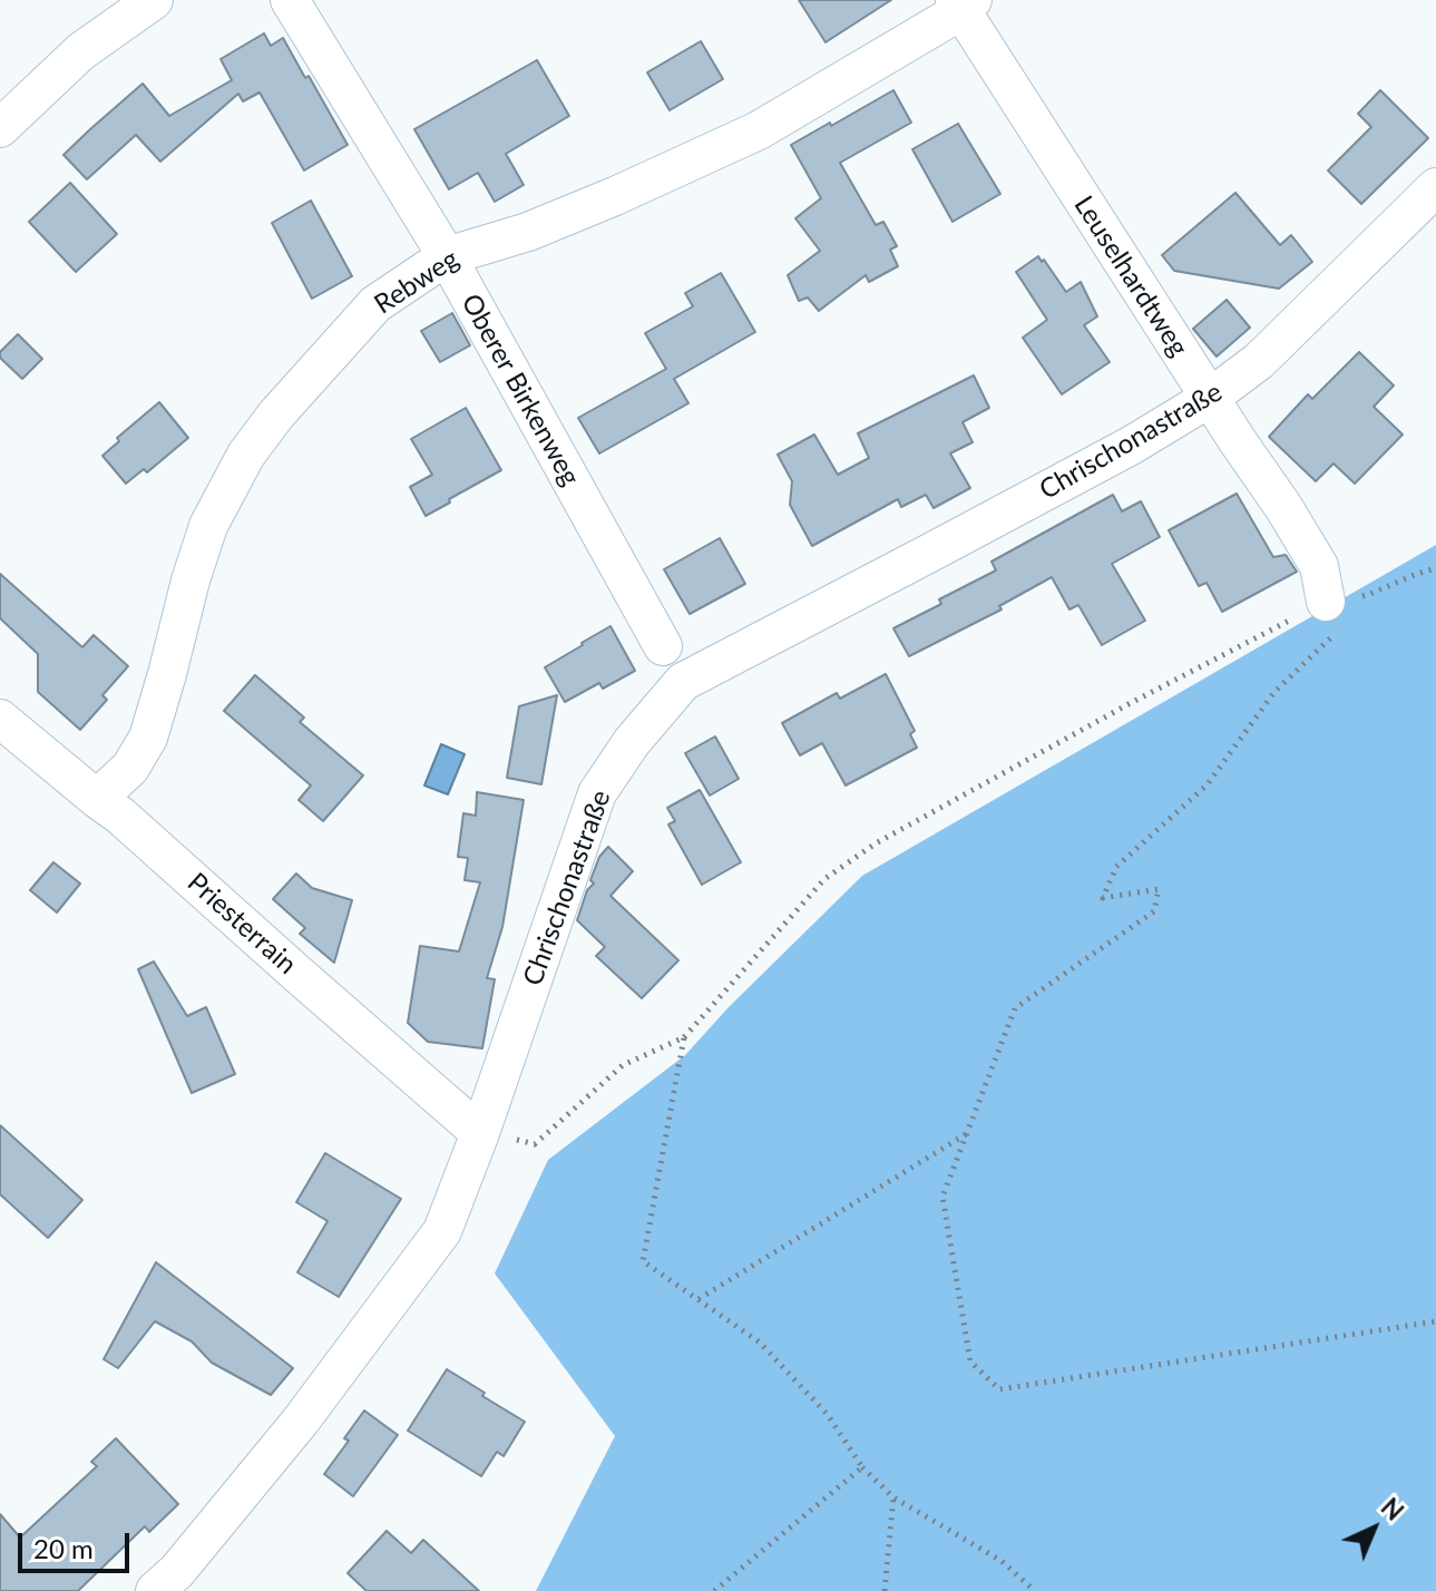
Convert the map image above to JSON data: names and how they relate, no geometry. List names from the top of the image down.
{
  "streets": {
    "street": [
      "Leuselhardtweg",
      "Rebweg",
      "Oberer Birkenweg",
      "Chrischonastraße",
      "Priesterrain"
    ]
  },
  "crossings": [
    ["Leuselhardtweg", "Rebweg"],
    ["Leuselhardtweg", "Chrischonastraße"],
    ["Rebweg", "Oberer Birkenweg"],
    ["Rebweg", "Priesterrain"],
    ["Oberer Birkenweg", "Chrischonastraße"],
    ["Chrischonastraße", "Priesterrain"]
  ],
  "scale_bar": "20 m",
  "north": "top right"
}
